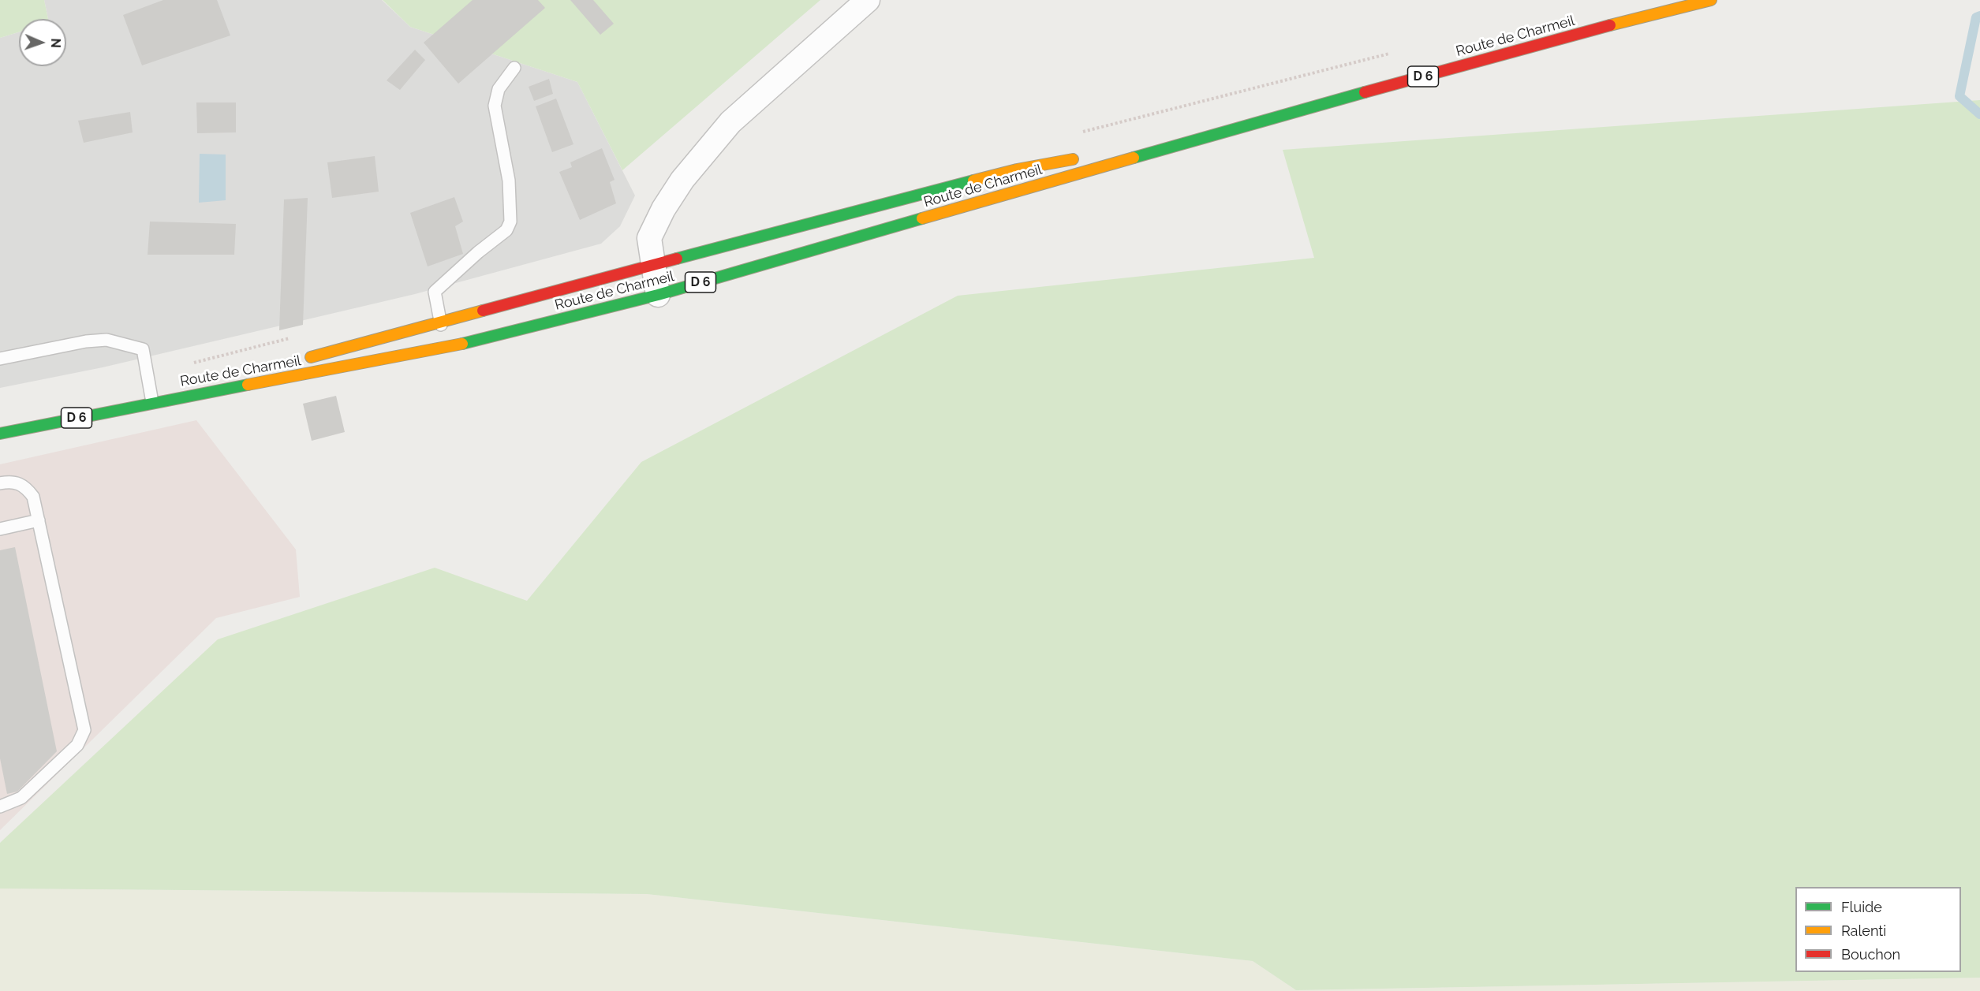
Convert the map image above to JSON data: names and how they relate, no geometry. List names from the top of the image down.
{
  "streets": {
    "main road": ["Route de Charmeil", "D 6"]
  },
  "legend": ["Fluide", "Ralenti", "Bouchon"],
  "north": "right"
}
